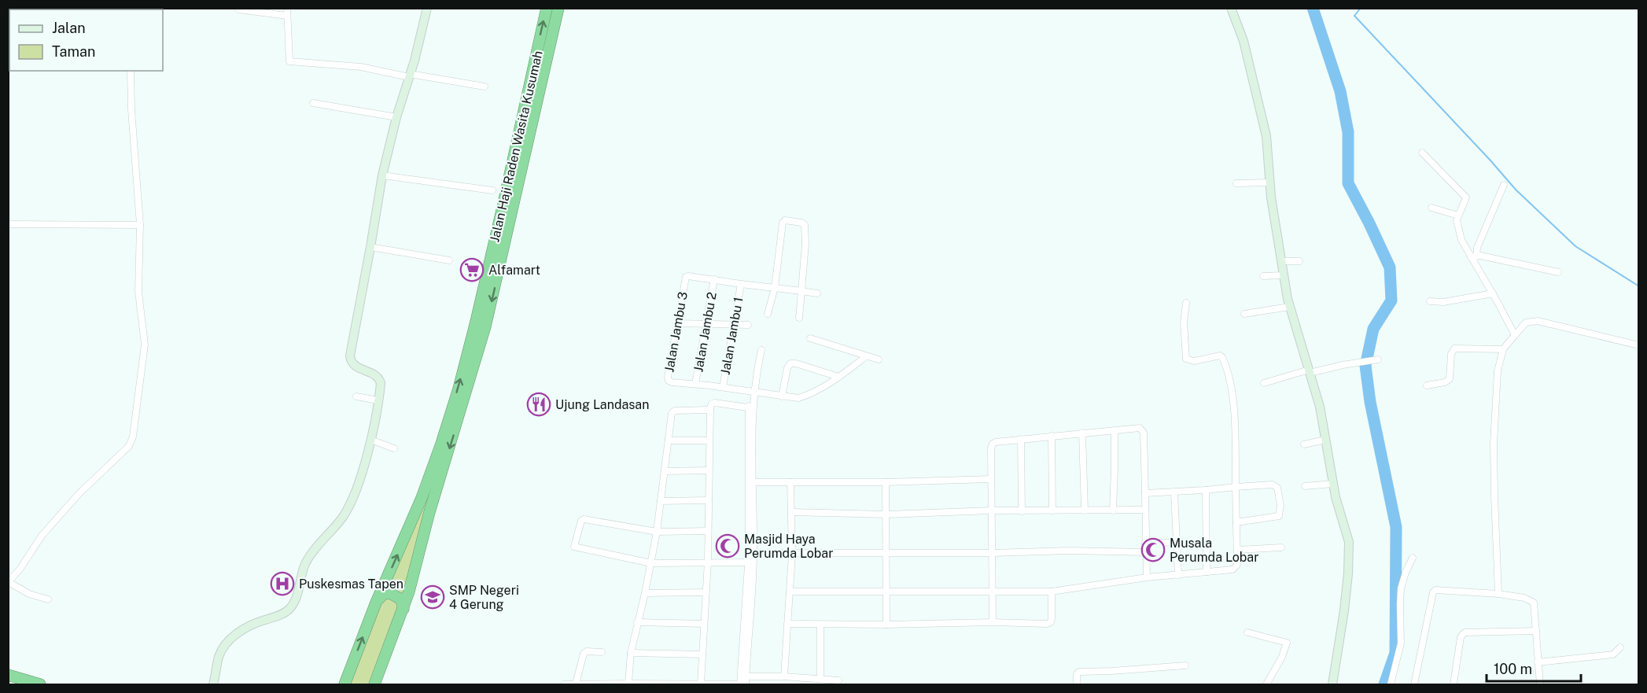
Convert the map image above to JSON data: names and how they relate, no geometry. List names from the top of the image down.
{
  "streets": {
    "highway": ["Jalan Haji Raden Wasita Kusumah"],
    "street": ["Jalan Jambu 3", "Jalan Jambu 2", "Jalan Jambu 1"]
  },
  "crossings": [
    ["Jalan Jambu 3", "Jalan Jambu 2"]
  ],
  "places": {
    "supermarket": ["Alfamart"],
    "restaurant": ["Ujung Landasan"],
    "mosque": ["Masjid Haya Perumda Lobar", "Musala Perumda Lobar"],
    "hospital": ["Puskesmas Tapen"],
    "school or university": ["SMP Negeri 4 Gerung"]
  },
  "legend": ["Jalan", "Taman"],
  "scale_bar": "100 m"
}
